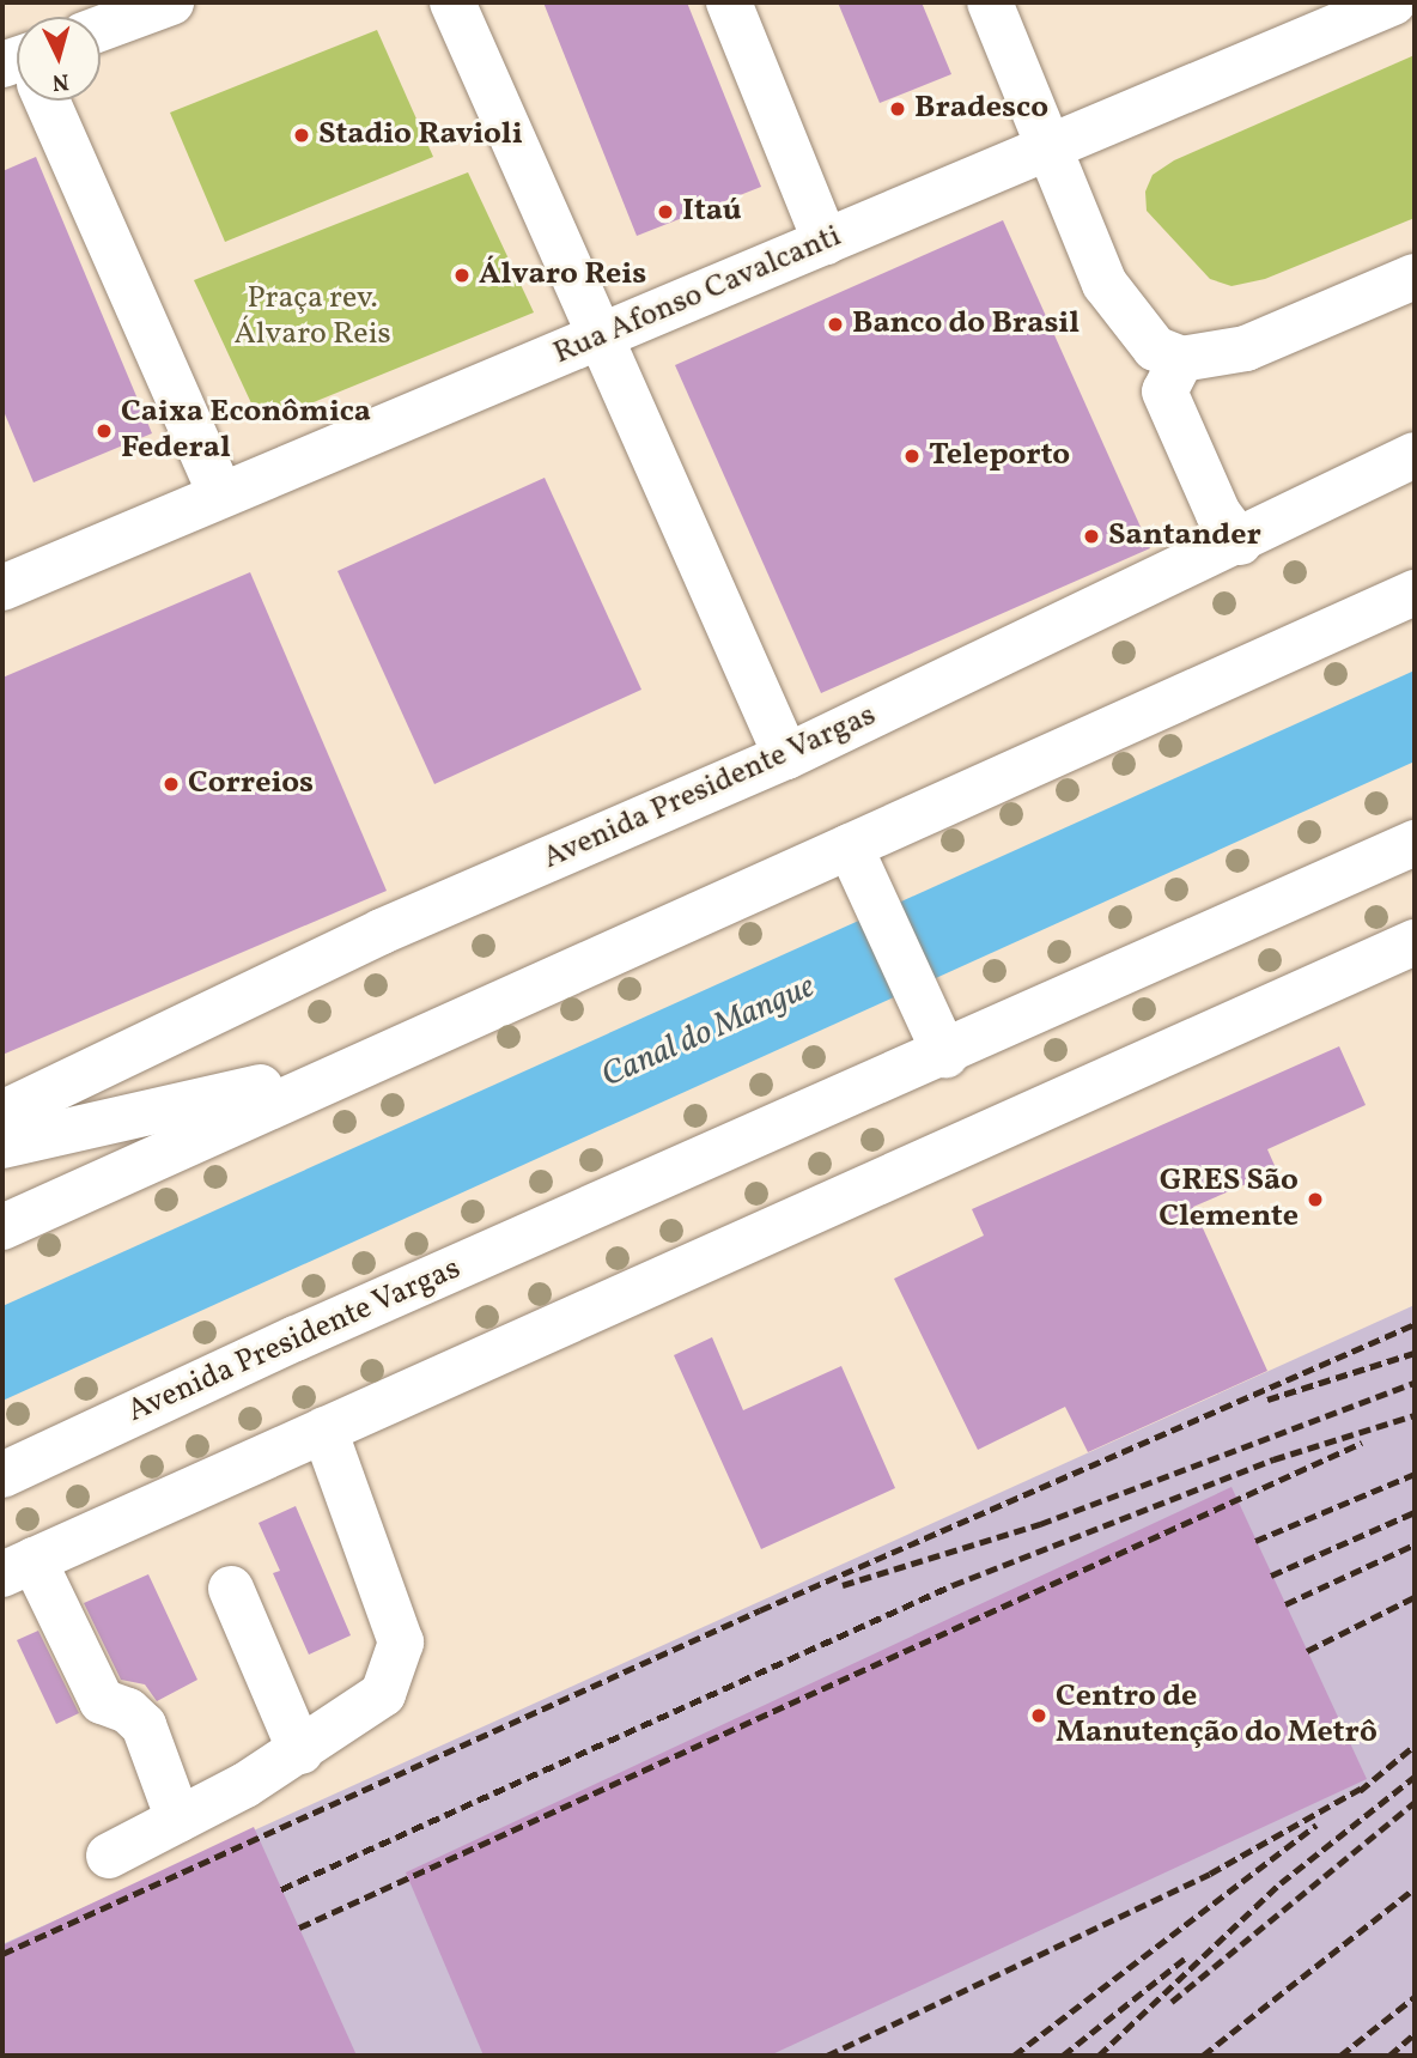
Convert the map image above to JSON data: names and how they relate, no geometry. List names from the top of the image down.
{
  "streets": {
    "main road": ["Rua Afonso Cavalcanti", "Avenida Presidente Vargas"]
  },
  "water": ["Canal do Mangue"],
  "parks": ["Praça rev. Álvaro Reis"],
  "places": [
    "Bradesco",
    "Stadio Ravioli",
    "Itaú",
    "Álvaro Reis",
    "Banco do Brasil",
    "Caixa Econômica Federal",
    "Teleporto",
    "Santander",
    "Correios",
    "GRES São Clemente",
    "Centro de Manutenção do Metrô"
  ],
  "north": "bottom"
}
